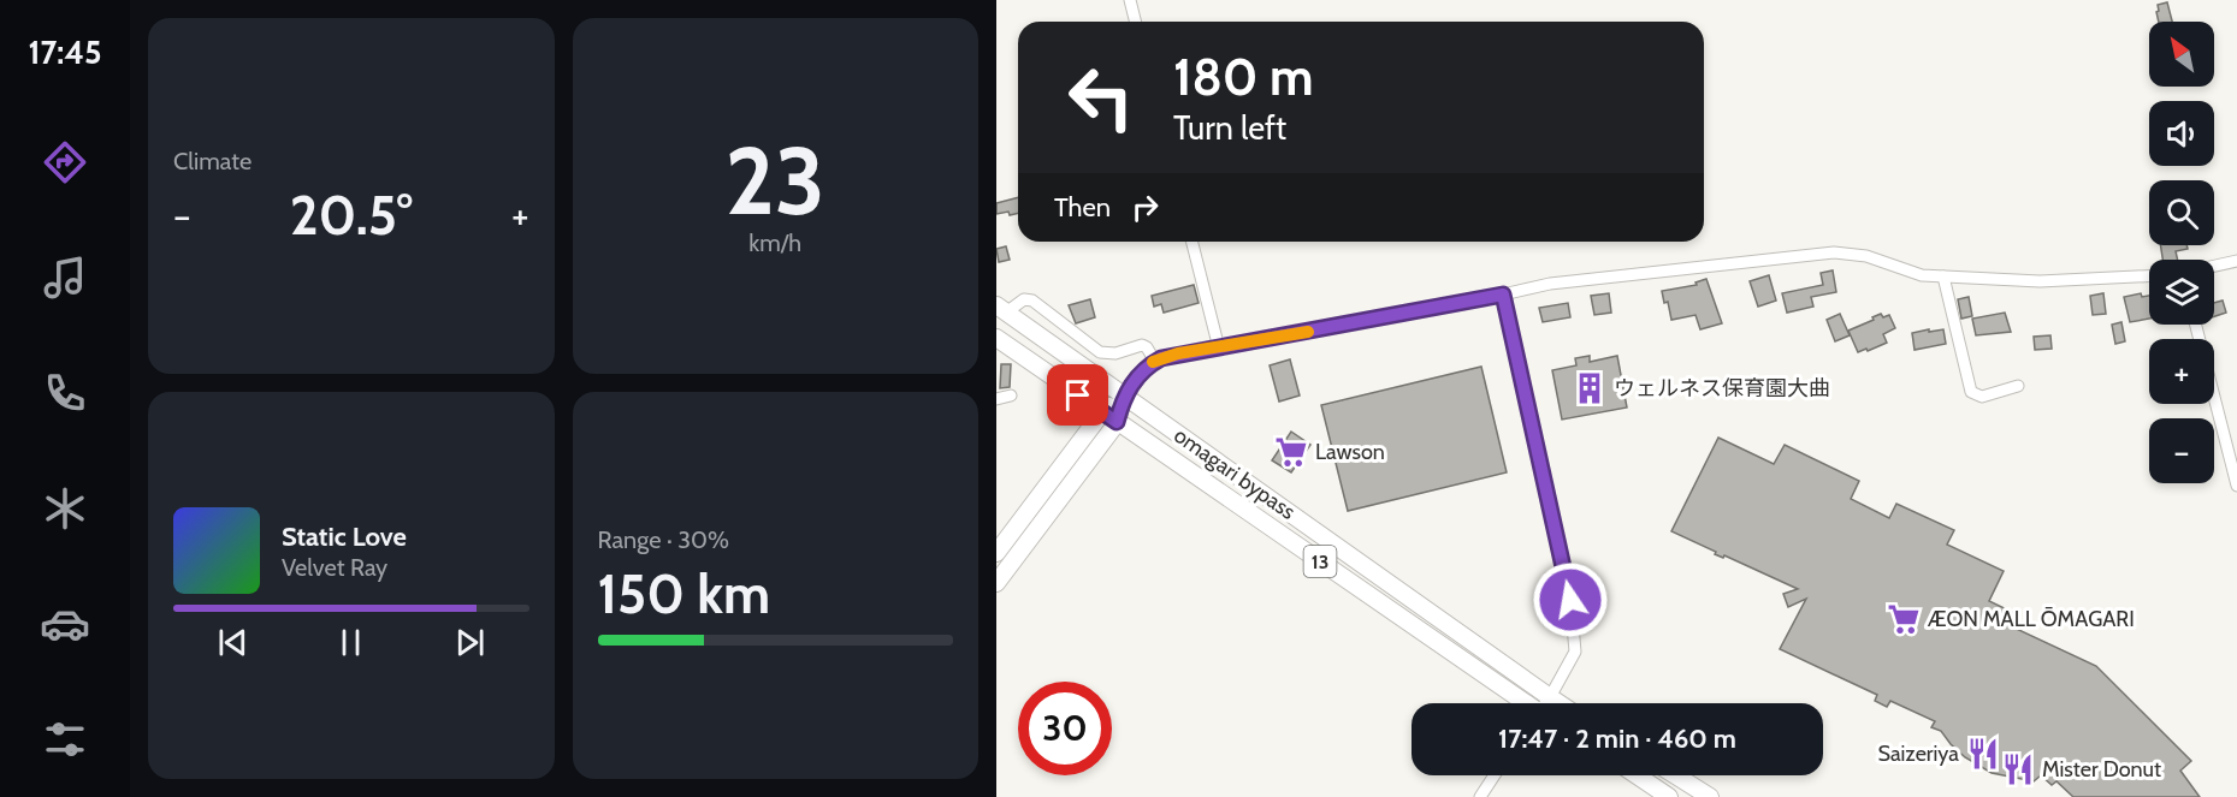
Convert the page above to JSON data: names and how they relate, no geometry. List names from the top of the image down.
{
  "streets": {
    "highway": ["omagari bypass", "13"]
  },
  "places": {
    "building": ["ウェルネス保育園大曲"],
    "supermarket": ["Lawson", "ÆON MALL ŌMAGARI"],
    "restaurant": ["Saizeriya", "Mister Donut"]
  },
  "north": "top left",
  "page": {
    "tabs": "17:45",
    "tile": [
      "Climate",
      ["23", "km/h"],
      ["Range · 30%", "150 km"]
    ],
    "map_buttons": ["+", "−"],
    "turn": ["180 m", "Turn left"],
    "then": "Then",
    "heat": ["−", "20.5°", "+"],
    "song": ["Static Love", "Velvet Ray"],
    "limit": "30",
    "trip": "17:47 · 2 min · 460 m"
  }
}
